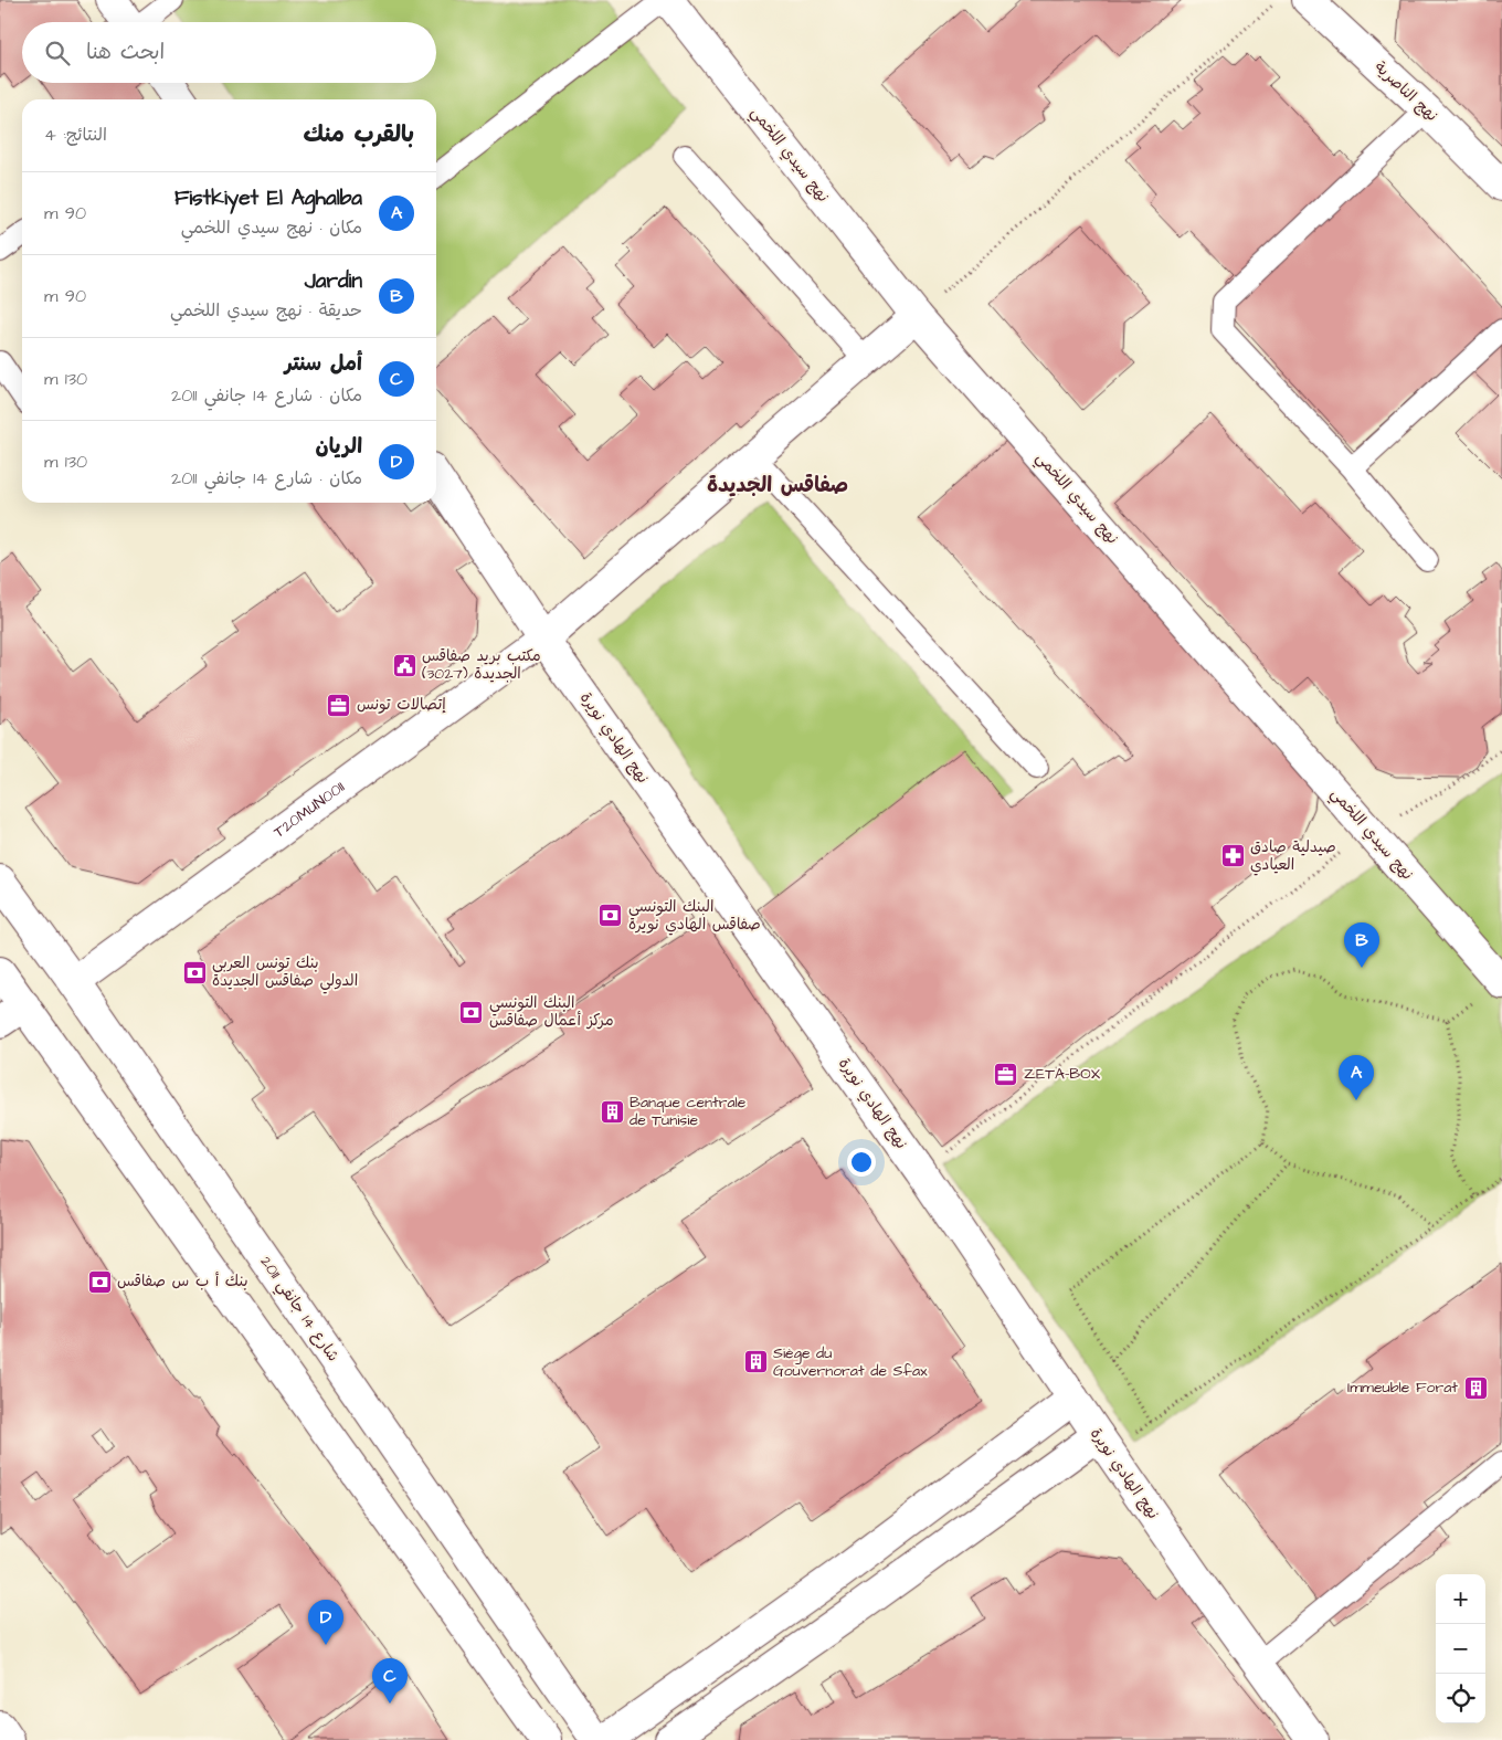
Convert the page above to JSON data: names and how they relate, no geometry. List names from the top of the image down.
{
  "streets": {
    "street": [
      "نهج الناصرية",
      "نهج سيدي اللخمي",
      "نهج الهادي نويرة",
      "T20MUN0011",
      "شارع 14 جانفي 2011"
    ]
  },
  "crossings": [
    ["نهج سيدي اللخمي", "T20MUN0011"],
    ["نهج الهادي نويرة", "T20MUN0011"],
    ["T20MUN0011", "شارع 14 جانفي 2011"]
  ],
  "districts": ["صفاقس الجديدة"],
  "places": {
    "public building": ["مكتب بريد صفاقس الجديدة (3027)"],
    "office": ["إتصالات تونس", "ZETA-BOX"],
    "pharmacy": ["صيدلية صادق العيادي"],
    "bank": [
      "البنك التونسي صفاقس الهادي نويرة",
      "بنك تونس العربي الدولي صفاقس الجديدة",
      "البنك التونسي مركز أعمال صفاقس",
      "بنك أ ب س صفاقس"
    ],
    "building": ["Banque centrale de Tunisie", "Siège du Gouvernorat de Sfax", "Immeuble Forat"]
  },
  "page": {
    "search": "ابحث هنا",
    "heading": ["بالقرب منك", "النتائج: 4"],
    "list": [
      {
        "mark": "A",
        "name": "Fistkiyet El Aghalba",
        "note": "مكان · نهج سيدي اللخمي",
        "value": "90 m"
      },
      {
        "mark": "B",
        "name": "Jardin",
        "note": "حديقة · نهج سيدي اللخمي",
        "value": "90 m"
      },
      {
        "mark": "C",
        "name": "أمل سنتر",
        "note": "مكان · شارع 14 جانفي 2011",
        "value": "130 m"
      },
      {
        "mark": "D",
        "name": "الريان",
        "note": "مكان · شارع 14 جانفي 2011",
        "value": "130 m"
      }
    ],
    "pins": [
      "B",
      "A",
      "D",
      "C"
    ],
    "map_buttons": ["+", "−"]
  }
}
